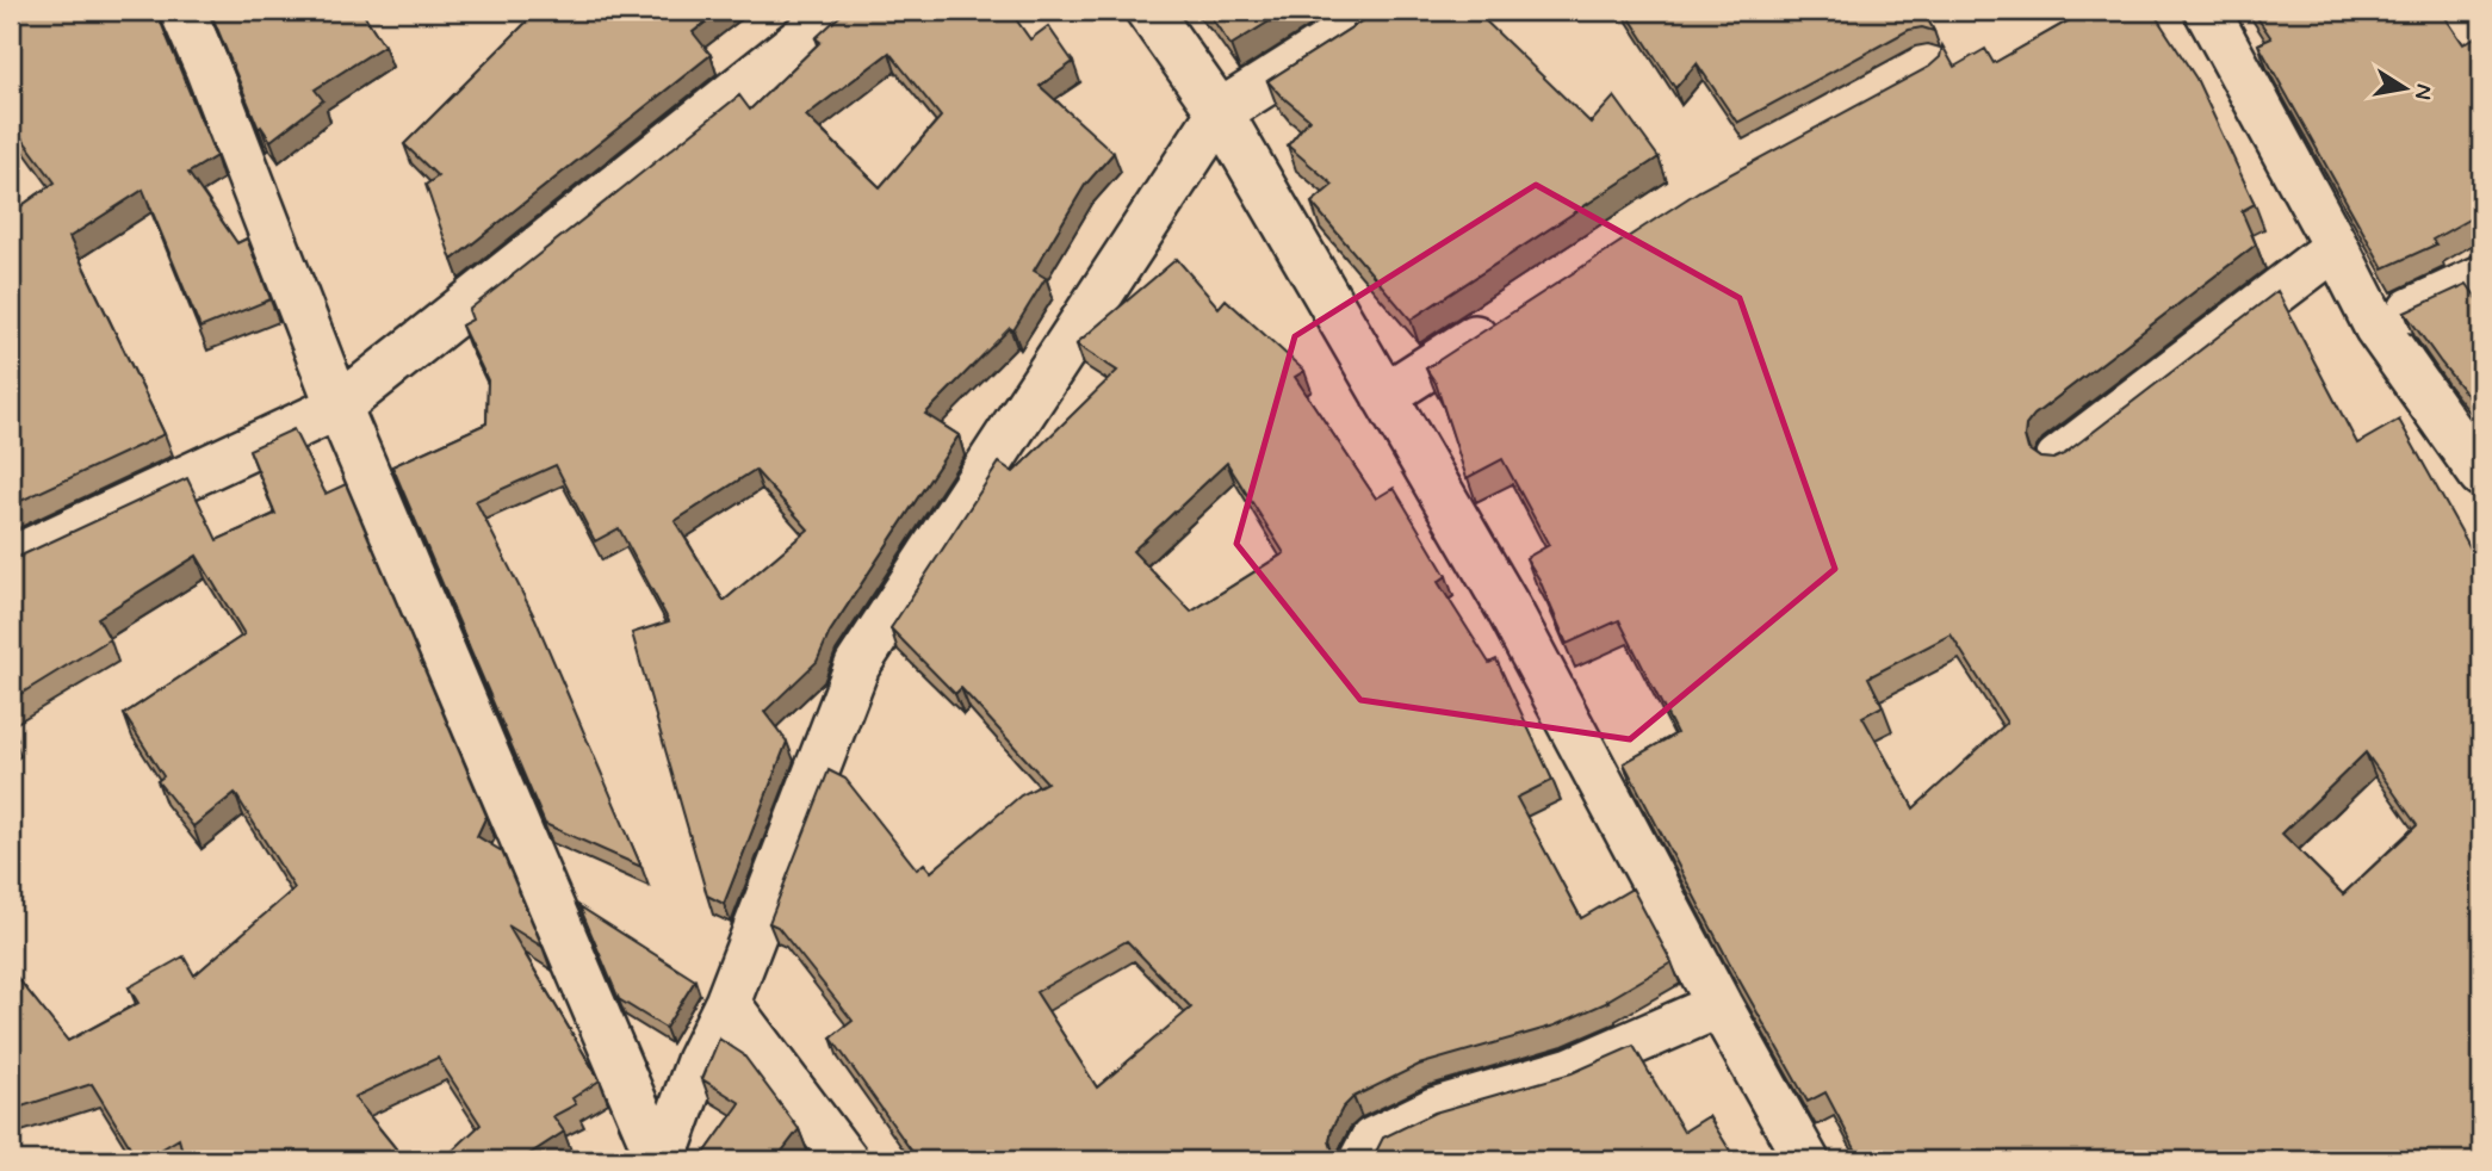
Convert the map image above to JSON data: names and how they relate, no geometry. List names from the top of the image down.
{
  "north": "right"
}
